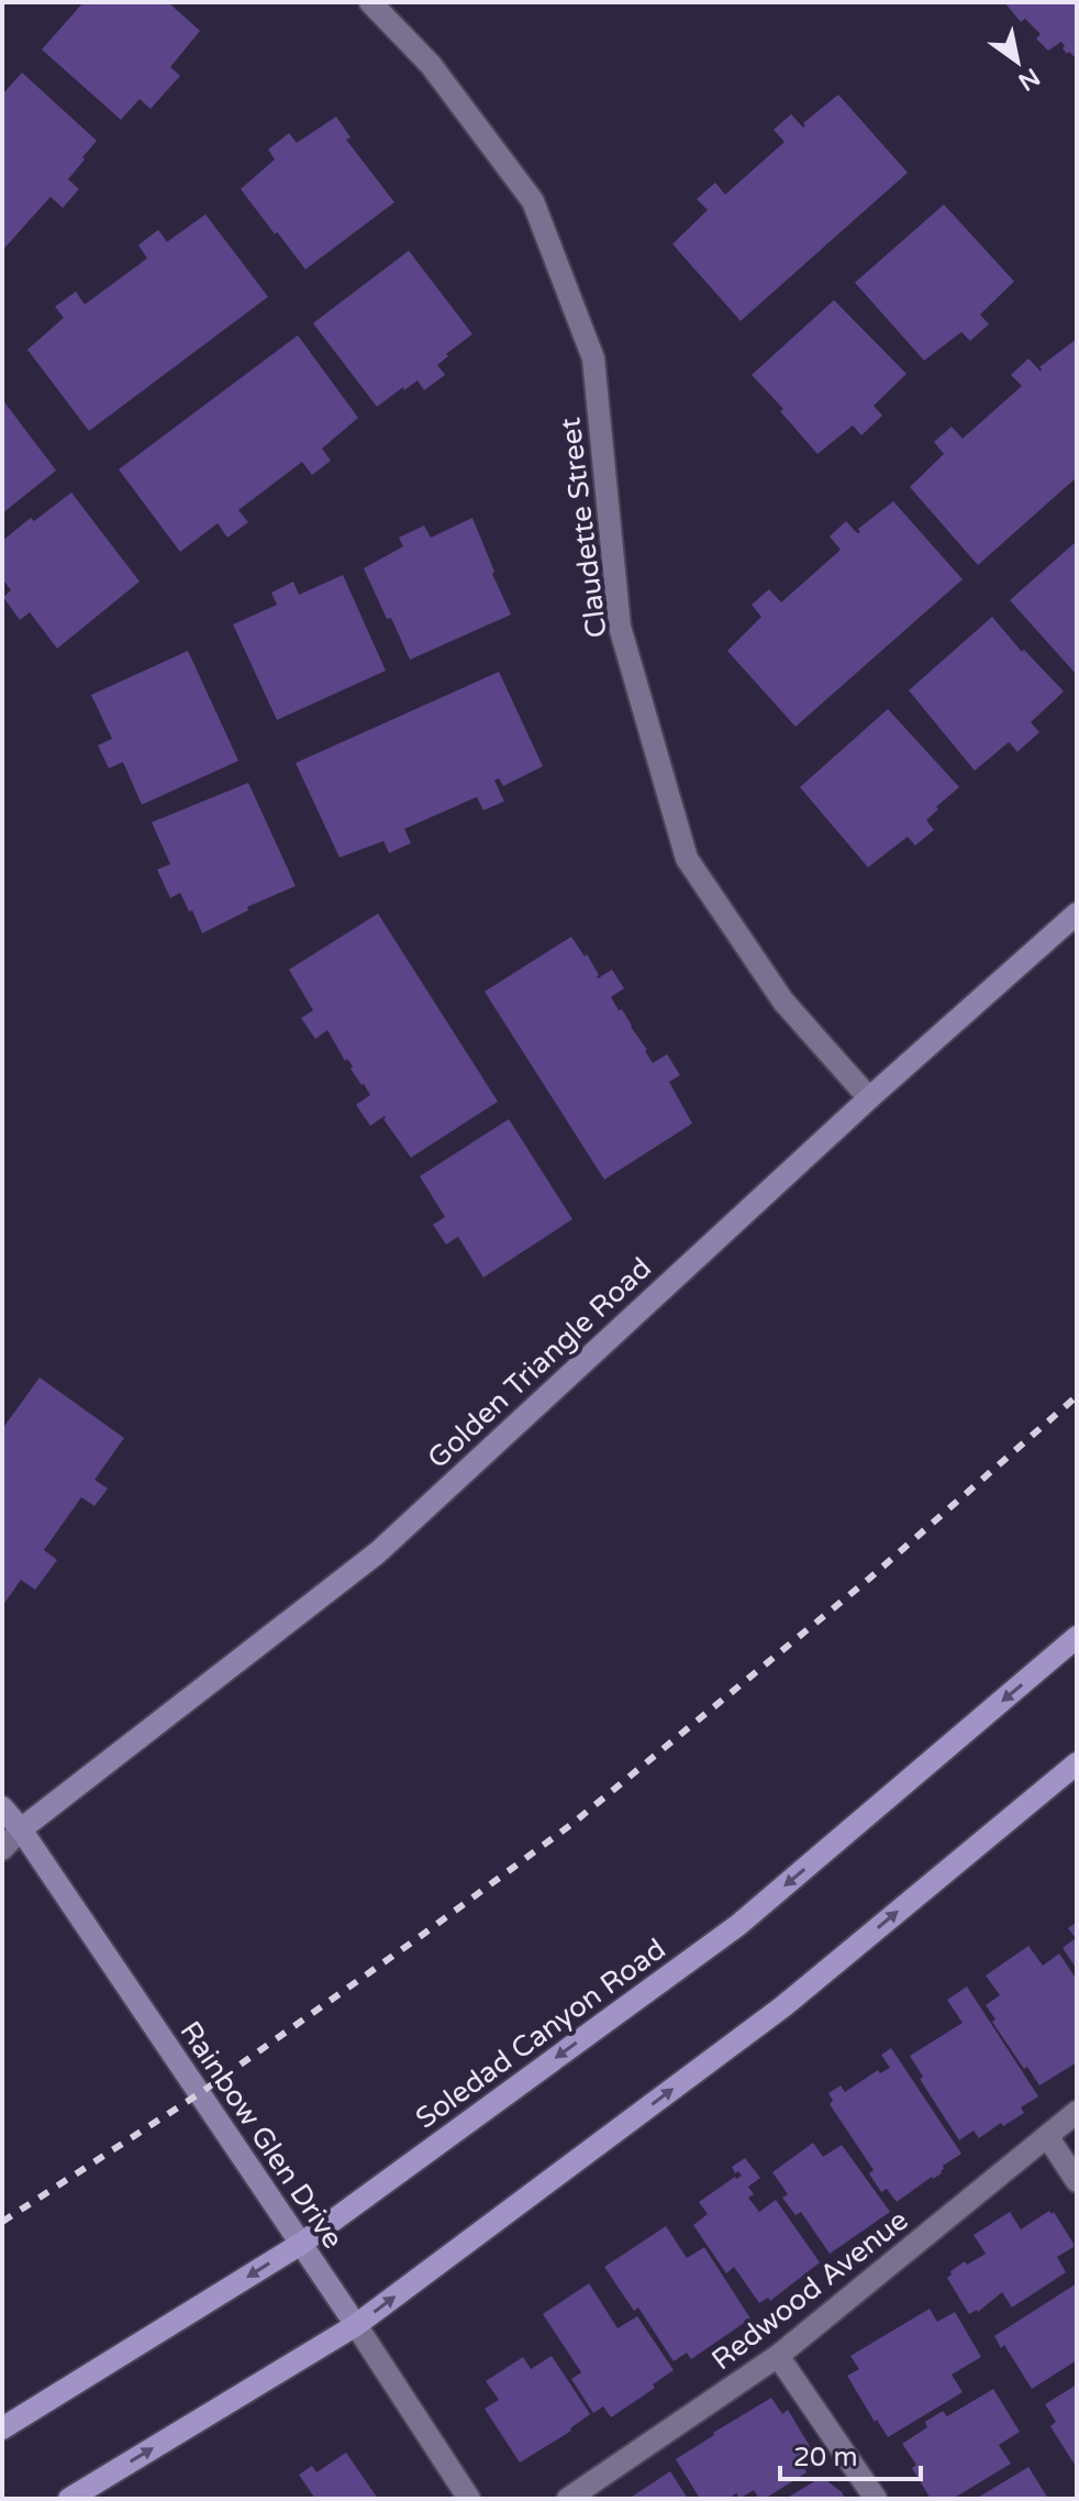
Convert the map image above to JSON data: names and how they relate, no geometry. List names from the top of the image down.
{
  "streets": {
    "main road": ["Soledad Canyon Road"],
    "street": [
      "Claudette Street",
      "Golden Triangle Road",
      "Rainbow Glen Drive",
      "Redwood Avenue"
    ]
  },
  "crossings": [
    ["Claudette Street", "Golden Triangle Road"],
    ["Golden Triangle Road", "Rainbow Glen Drive"],
    ["Soledad Canyon Road", "Rainbow Glen Drive"]
  ],
  "scale_bar": "20 m",
  "north": "bottom right"
}
